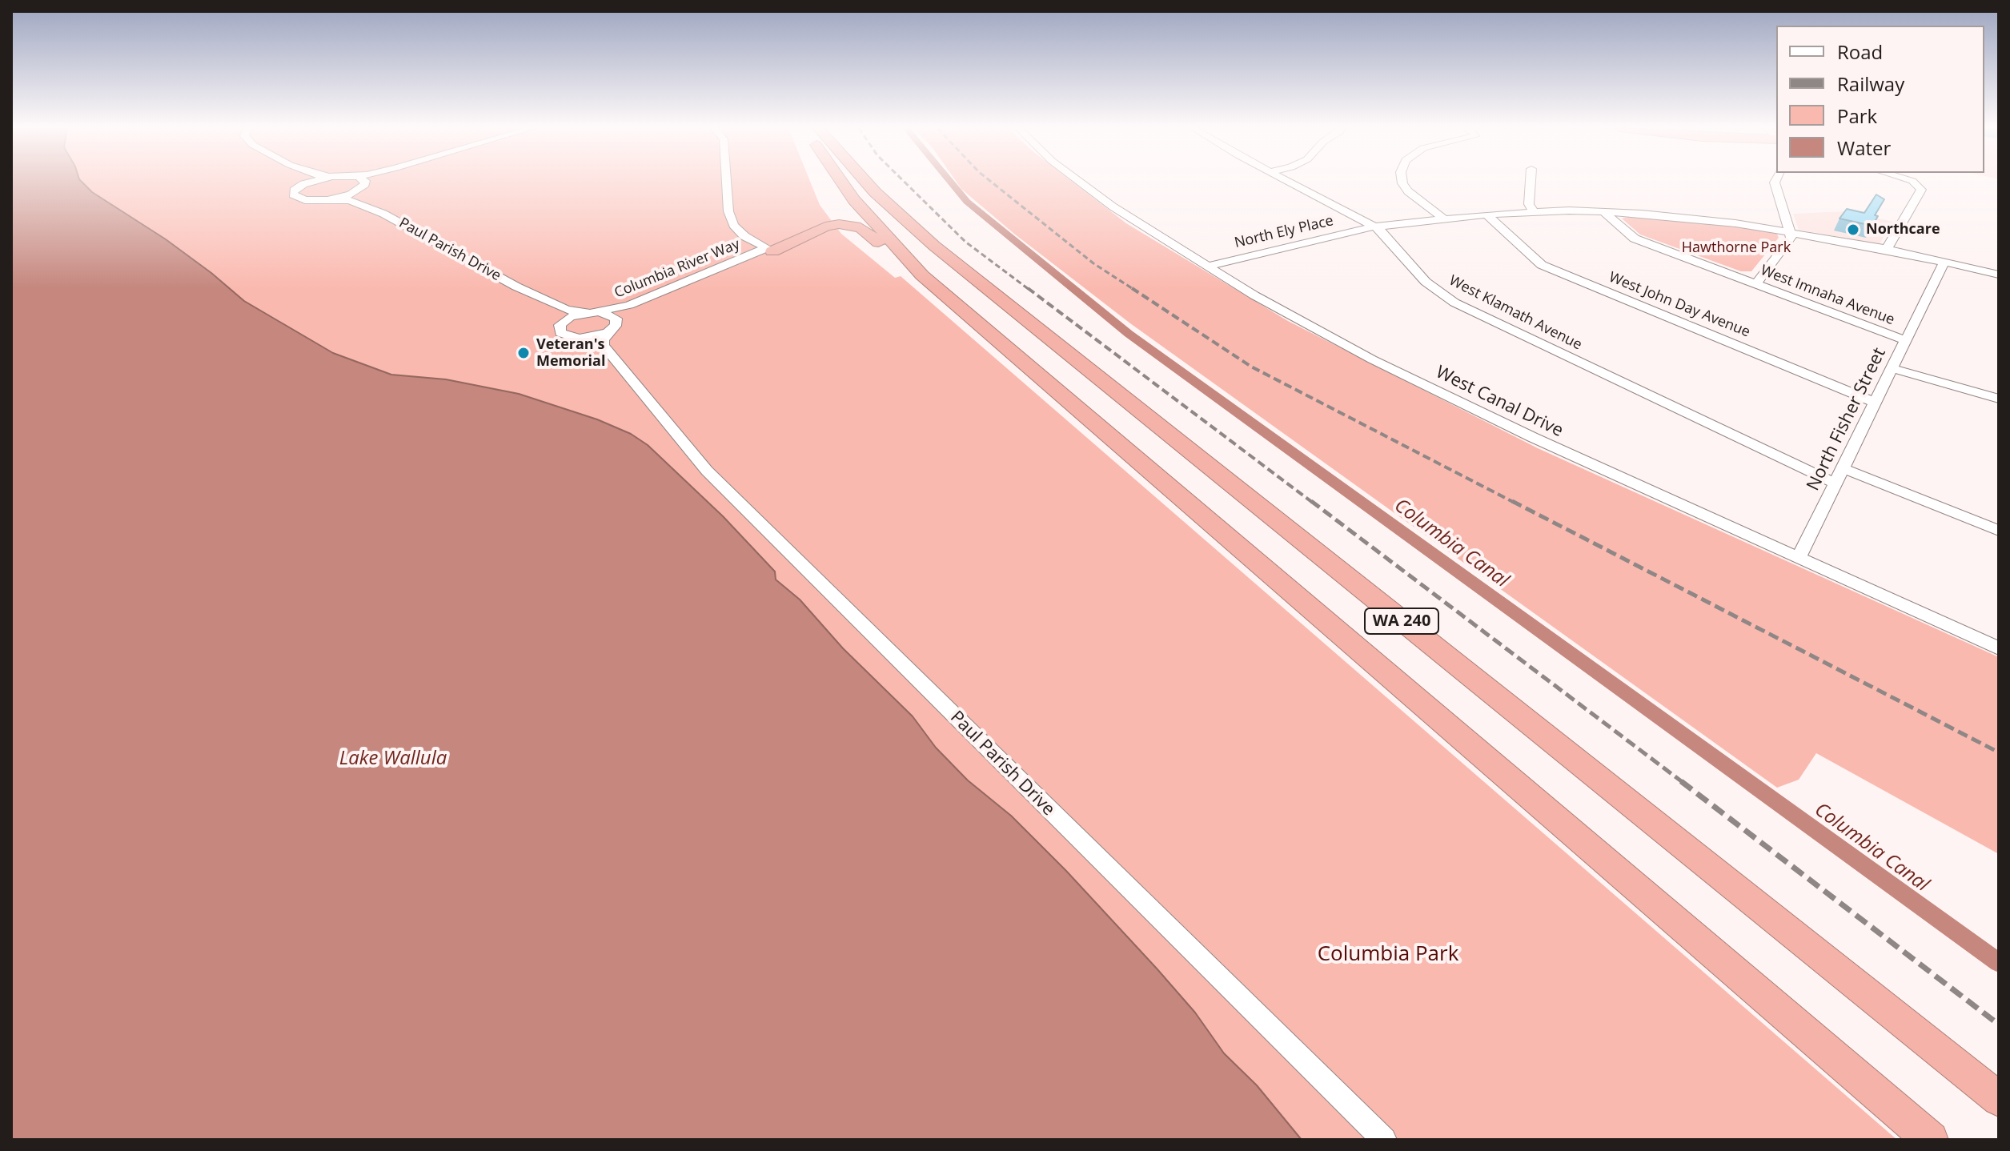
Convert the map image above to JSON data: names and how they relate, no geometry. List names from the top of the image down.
{
  "streets": {
    "highway": ["WA 240"],
    "street": [
      "North Ely Place",
      "Paul Parish Drive",
      "Columbia River Way",
      "West Imnaha Avenue",
      "West John Day Avenue",
      "West Klamath Avenue",
      "West Canal Drive",
      "North Fisher Street"
    ]
  },
  "crossings": [
    ["North Ely Place", "West Imnaha Avenue"],
    ["North Ely Place", "West John Day Avenue"],
    ["North Ely Place", "West Klamath Avenue"],
    ["North Ely Place", "West Canal Drive"],
    ["North Ely Place", "North Fisher Street"],
    ["Paul Parish Drive", "Columbia River Way"],
    ["West Imnaha Avenue", "North Fisher Street"],
    ["West John Day Avenue", "North Fisher Street"],
    ["West Klamath Avenue", "North Fisher Street"],
    ["West Canal Drive", "North Fisher Street"]
  ],
  "water": ["Columbia Canal", "Lake Wallula"],
  "parks": ["Hawthorne Park", "Columbia Park"],
  "places": ["Northcare", "Veteran's Memorial"],
  "legend": [
    "Road",
    "Railway",
    "Park",
    "Water"
  ]
}
